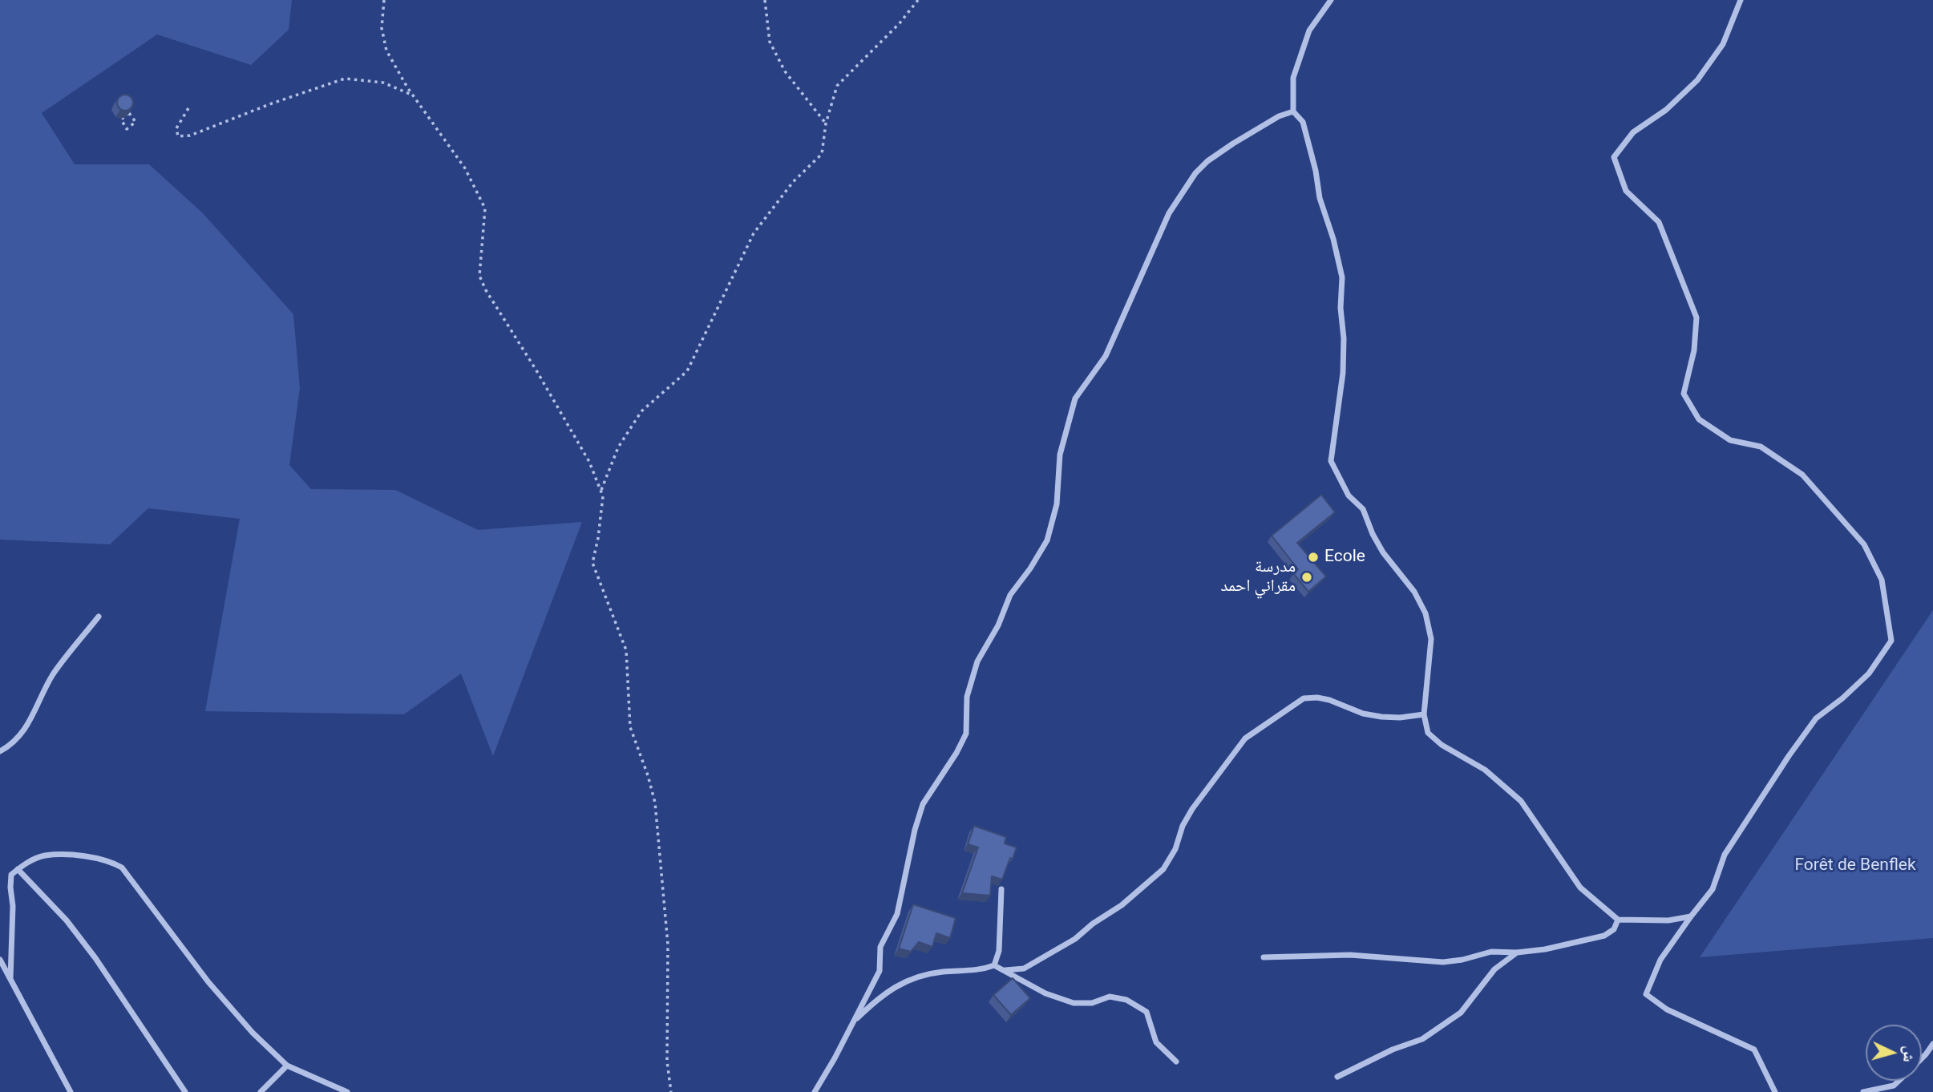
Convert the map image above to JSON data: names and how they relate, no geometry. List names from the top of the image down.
{
  "parks": ["Forêt de Benflek"],
  "places": ["Ecole", "مدرسة مقراني احمد"],
  "north": "right"
}
